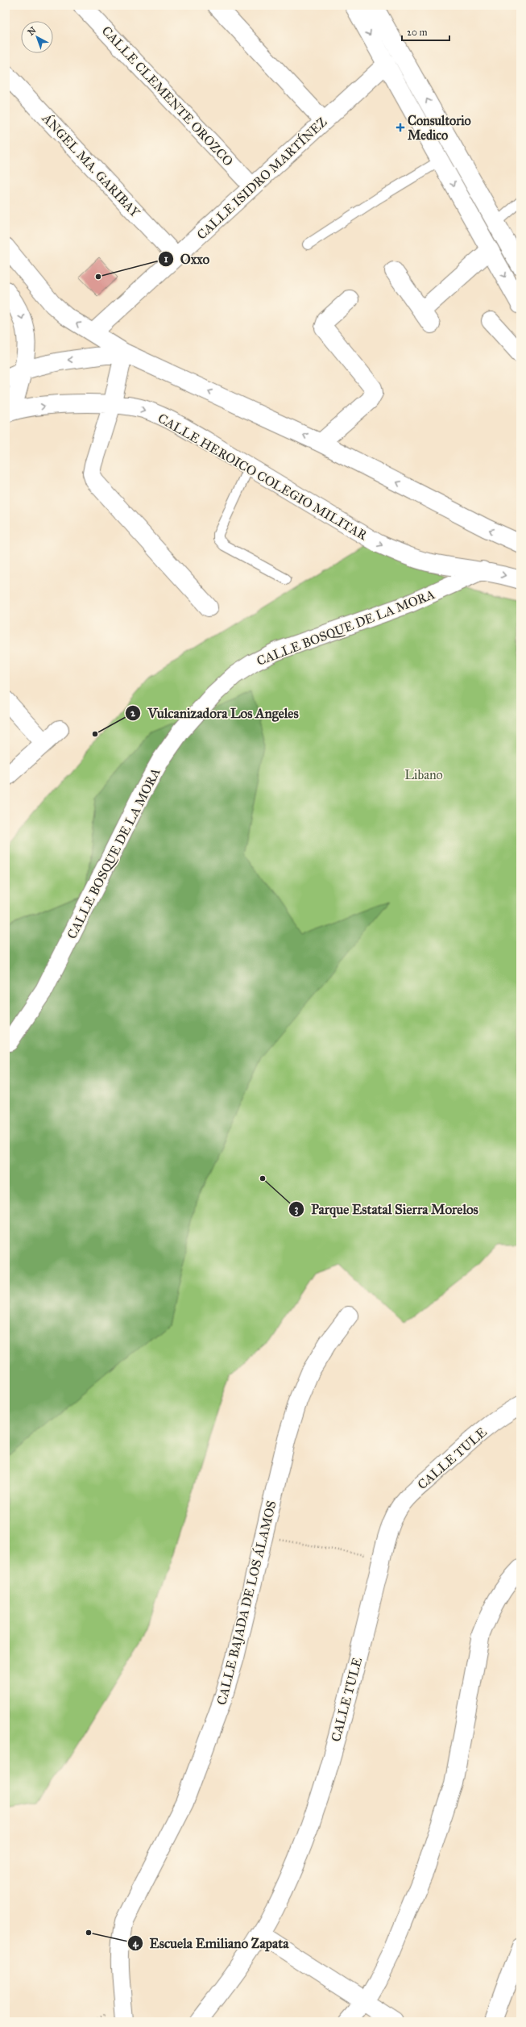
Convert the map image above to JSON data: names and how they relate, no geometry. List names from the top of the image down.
{
  "streets": {
    "main road": [
      "CALLE CLEMENTE OROZCO",
      "ÁNGEL MA. GARIBAY",
      "CALLE ISIDRO MARTÍNEZ",
      "CALLE HEROICO COLEGIO MILITAR",
      "CALLE BOSQUE DE LA MORA",
      "CALLE TULE",
      "CALLE BAJADA DE LOS ÁLAMOS"
    ]
  },
  "crossings": [
    ["CALLE CLEMENTE OROZCO", "CALLE ISIDRO MARTÍNEZ"],
    ["ÁNGEL MA. GARIBAY", "CALLE ISIDRO MARTÍNEZ"],
    ["CALLE HEROICO COLEGIO MILITAR", "CALLE BOSQUE DE LA MORA"]
  ],
  "parks": ["Libano"],
  "places": {
    "health": ["Consultorio Medico"],
    "other": [
      "Oxxo",
      "Vulcanizadora Los Angeles",
      "Parque Estatal Sierra Morelos",
      "Escuela Emiliano Zapata"
    ]
  },
  "scale_bar": "20 m",
  "north": "top left"
}
